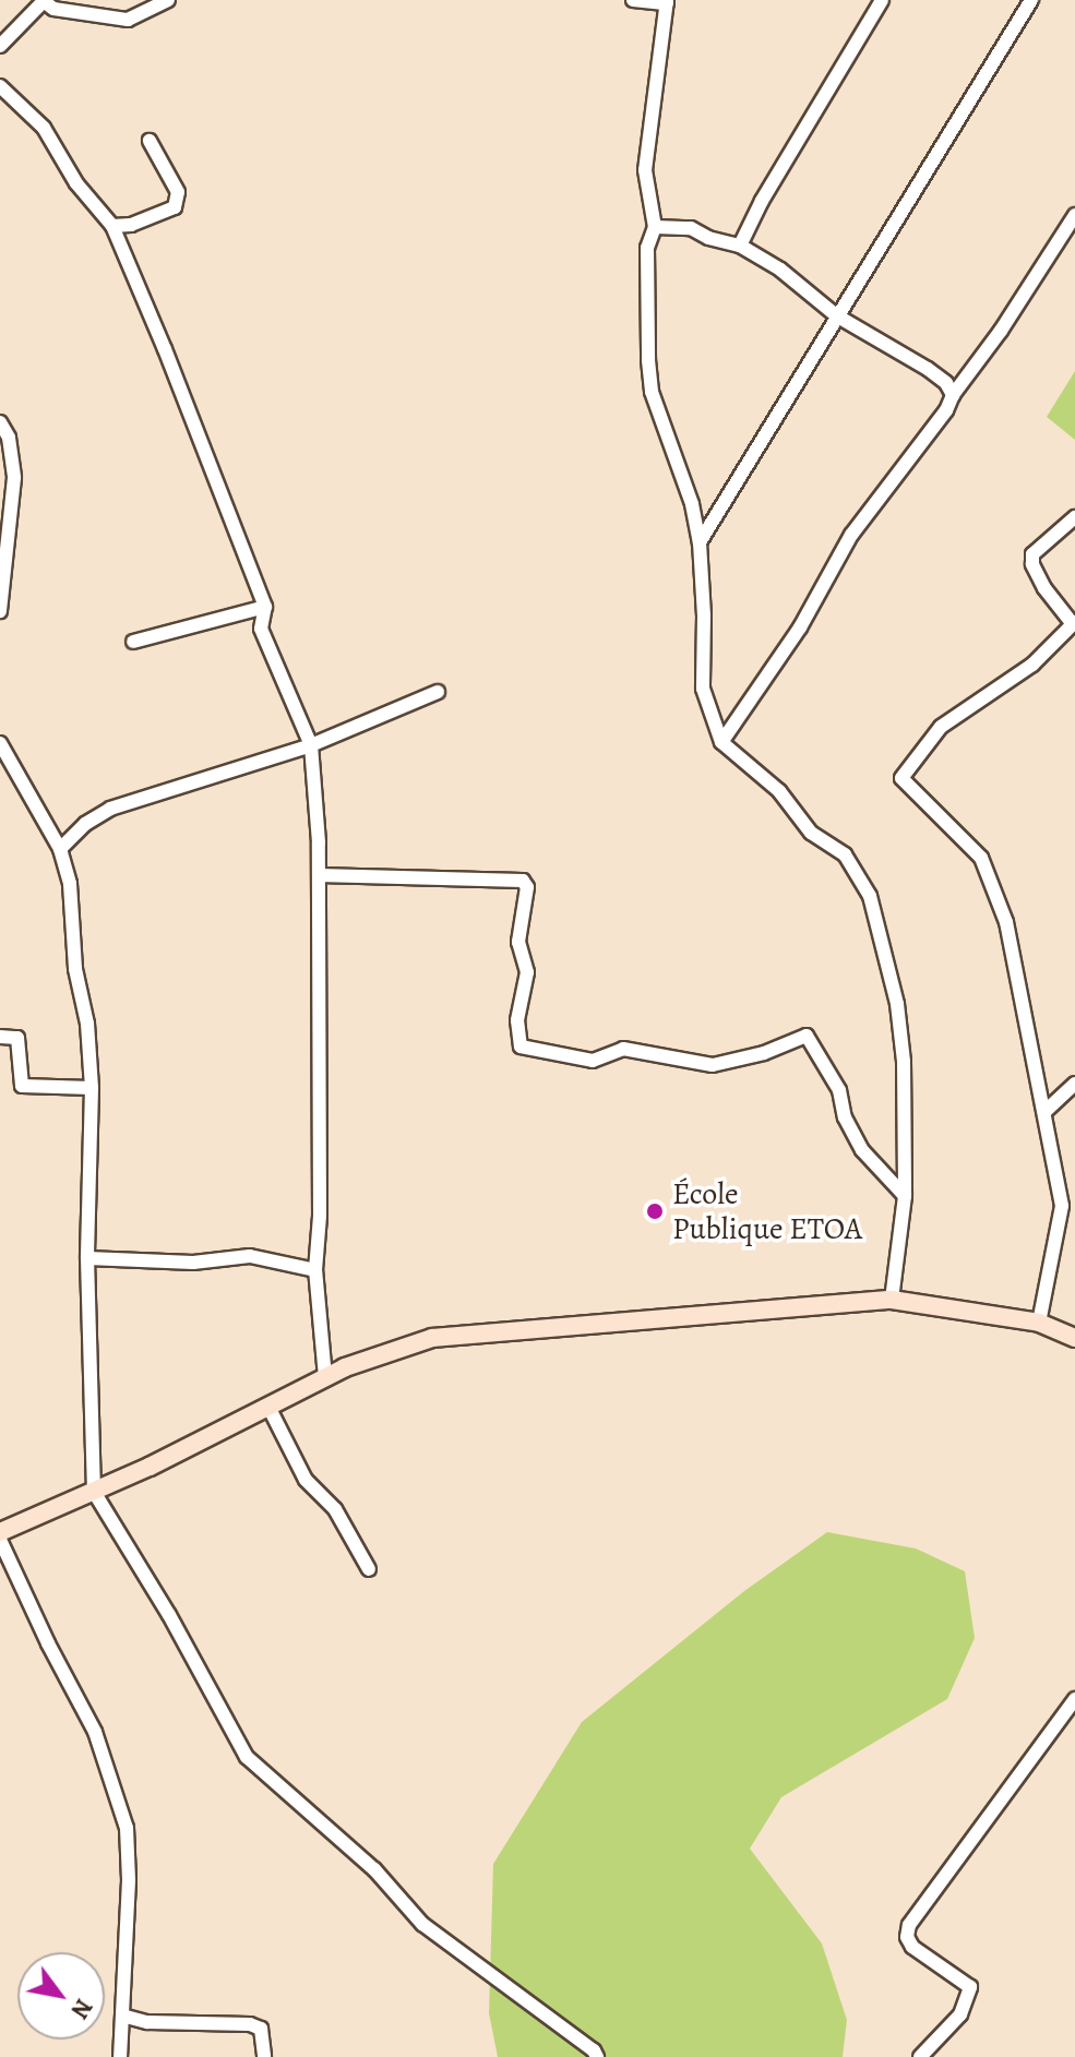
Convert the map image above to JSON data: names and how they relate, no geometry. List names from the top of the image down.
{
  "places": ["École Publique ETOA"],
  "north": "bottom right"
}
